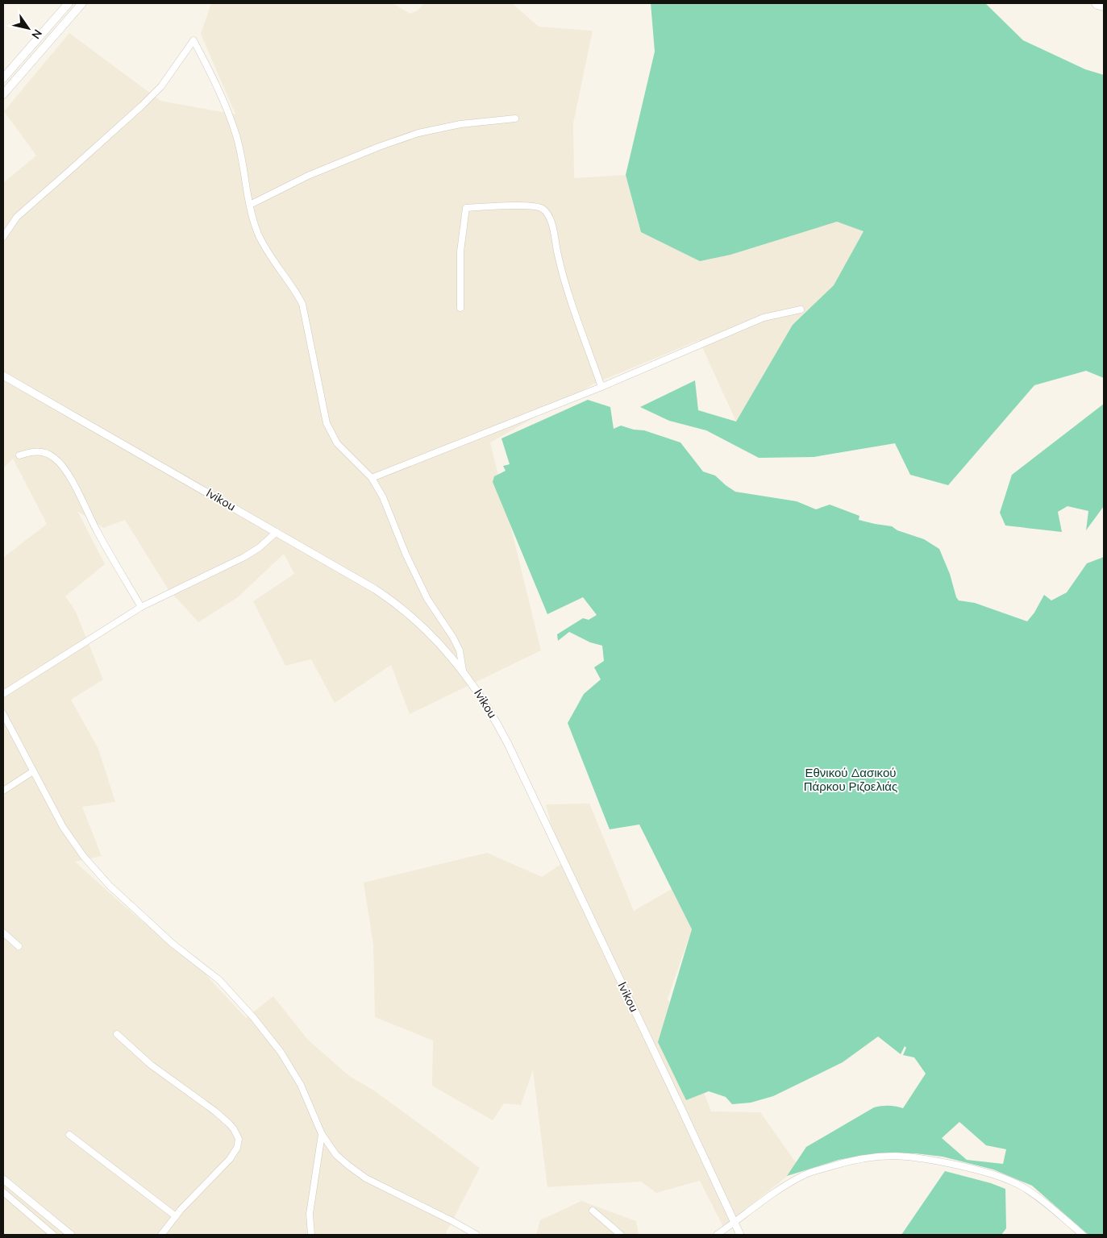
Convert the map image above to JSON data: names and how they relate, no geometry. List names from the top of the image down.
{
  "streets": {
    "street": ["Ivikou"]
  },
  "parks": ["Εθνικού Δασικού Πάρκου Ριζοελιάς"],
  "north": "bottom right"
}
